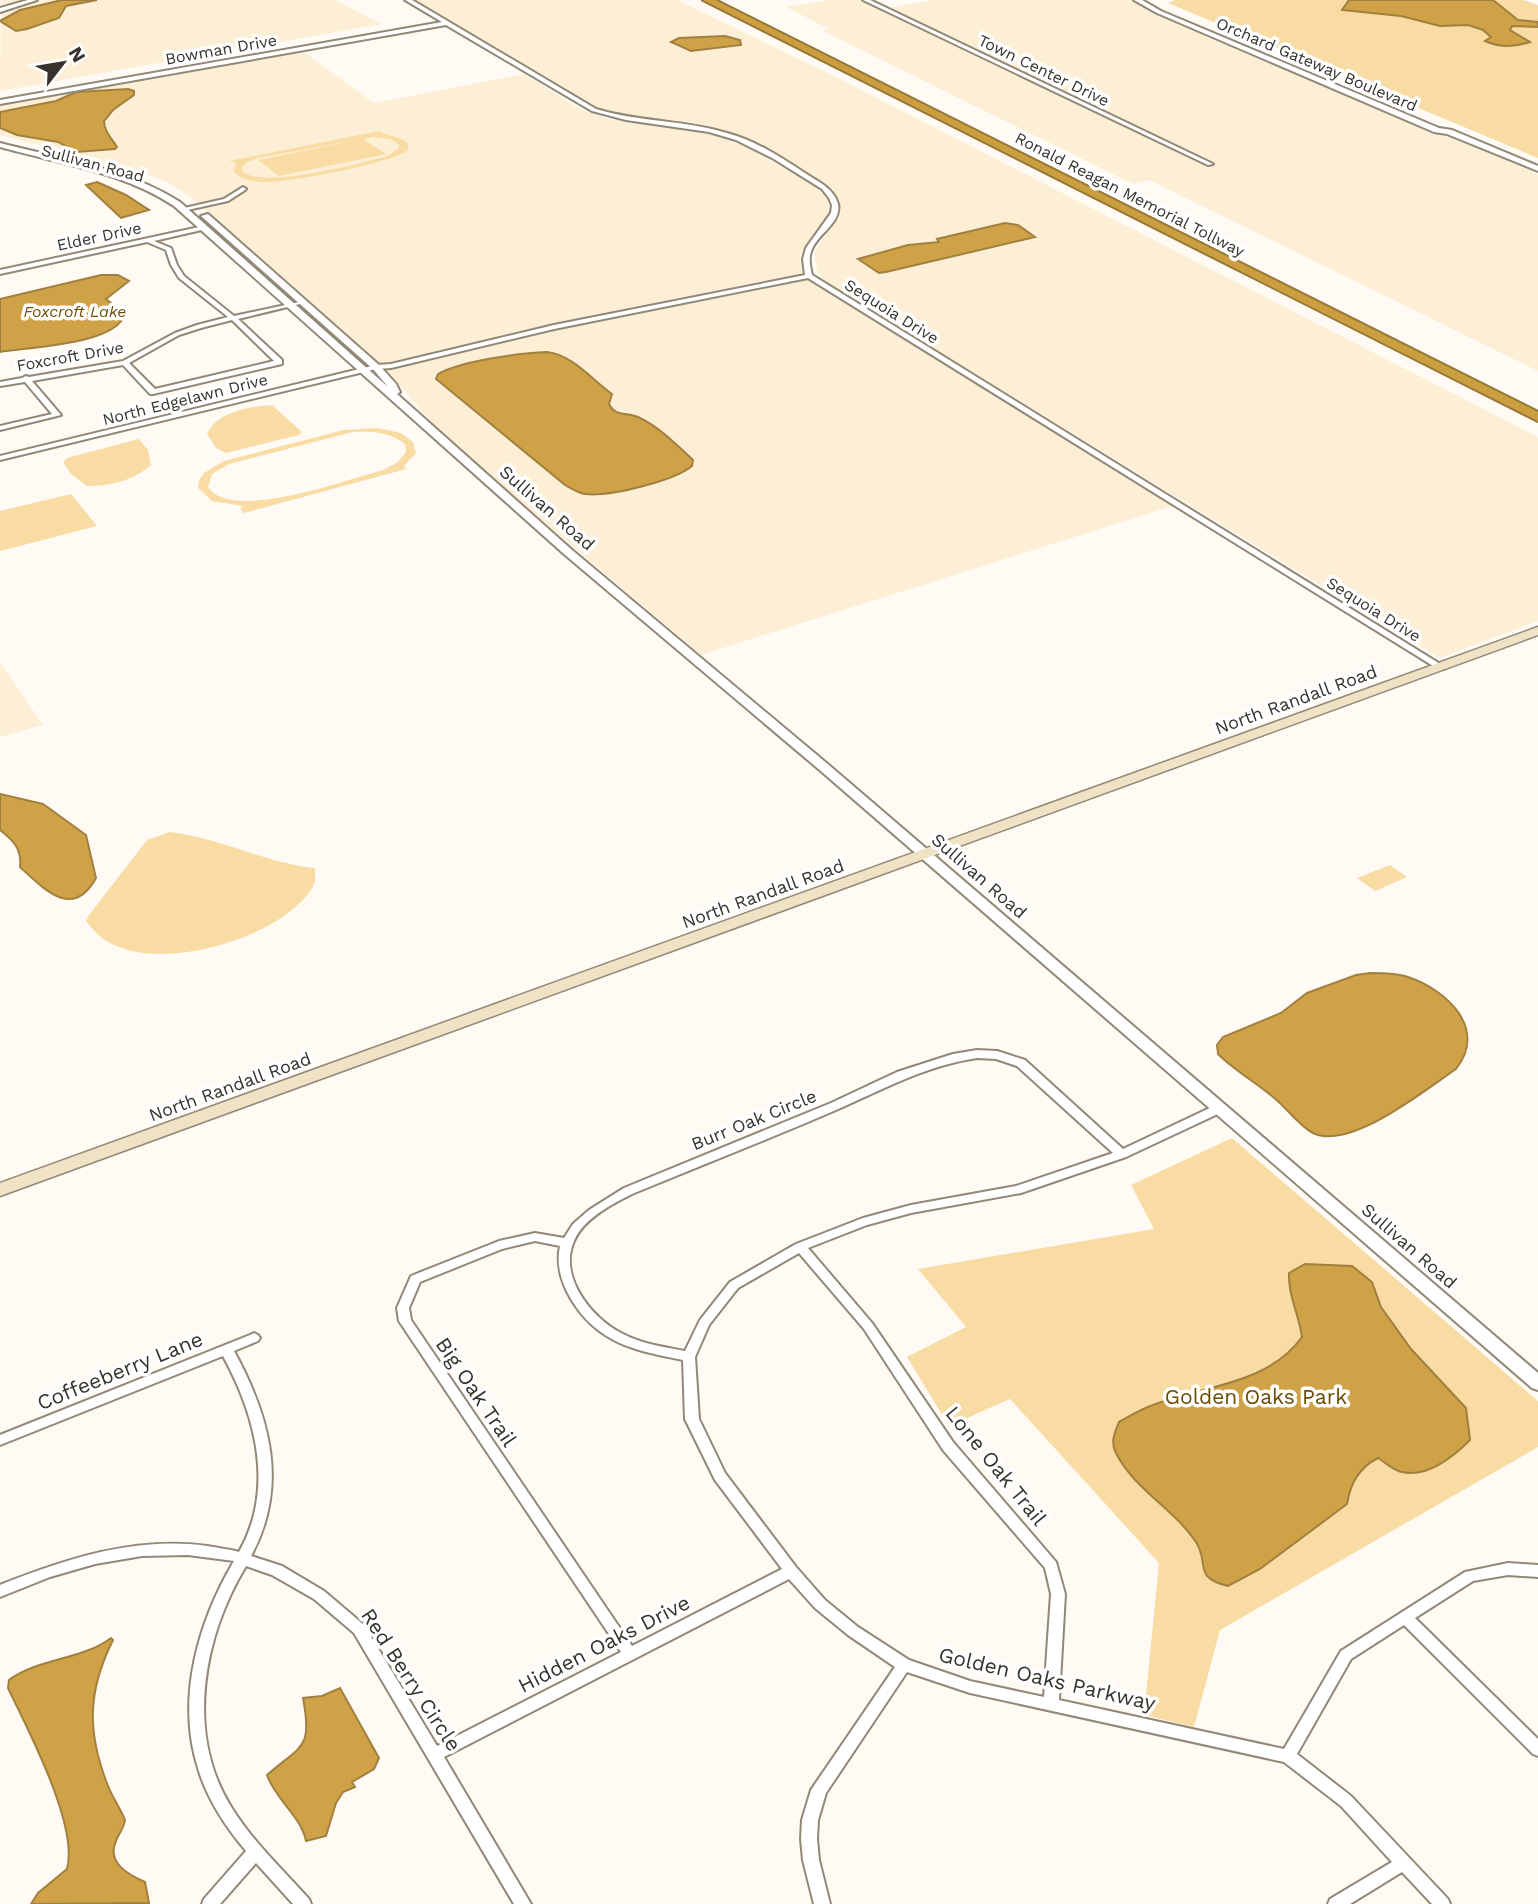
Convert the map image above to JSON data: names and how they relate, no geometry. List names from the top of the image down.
{
  "streets": {
    "highway": ["Ronald Reagan Memorial Tollway"],
    "main road": ["North Randall Road"],
    "street": [
      "Bowman Drive",
      "Orchard Gateway Boulevard",
      "Town Center Drive",
      "Sullivan Road",
      "Elder Drive",
      "Sequoia Drive",
      "Foxcroft Drive",
      "North Edgelawn Drive",
      "Burr Oak Circle",
      "Coffeeberry Lane",
      "Big Oak Trail",
      "Lone Oak Trail",
      "Hidden Oaks Drive",
      "Golden Oaks Parkway",
      "Red Berry Circle"
    ]
  },
  "crossings": [
    ["Sullivan Road", "Elder Drive"],
    ["Sullivan Road", "Foxcroft Drive"],
    ["Sullivan Road", "North Edgelawn Drive"],
    ["Sullivan Road", "North Randall Road"],
    ["Sullivan Road", "Golden Oaks Parkway"],
    ["Sequoia Drive", "North Edgelawn Drive"],
    ["Sequoia Drive", "North Randall Road"],
    ["Burr Oak Circle", "Big Oak Trail"],
    ["Burr Oak Circle", "Golden Oaks Parkway"],
    ["Big Oak Trail", "Hidden Oaks Drive"],
    ["Lone Oak Trail", "Golden Oaks Parkway"],
    ["Hidden Oaks Drive", "Golden Oaks Parkway"],
    ["Hidden Oaks Drive", "Red Berry Circle"]
  ],
  "water": ["Foxcroft Lake"],
  "parks": ["Golden Oaks Park"],
  "north": "top right"
}
